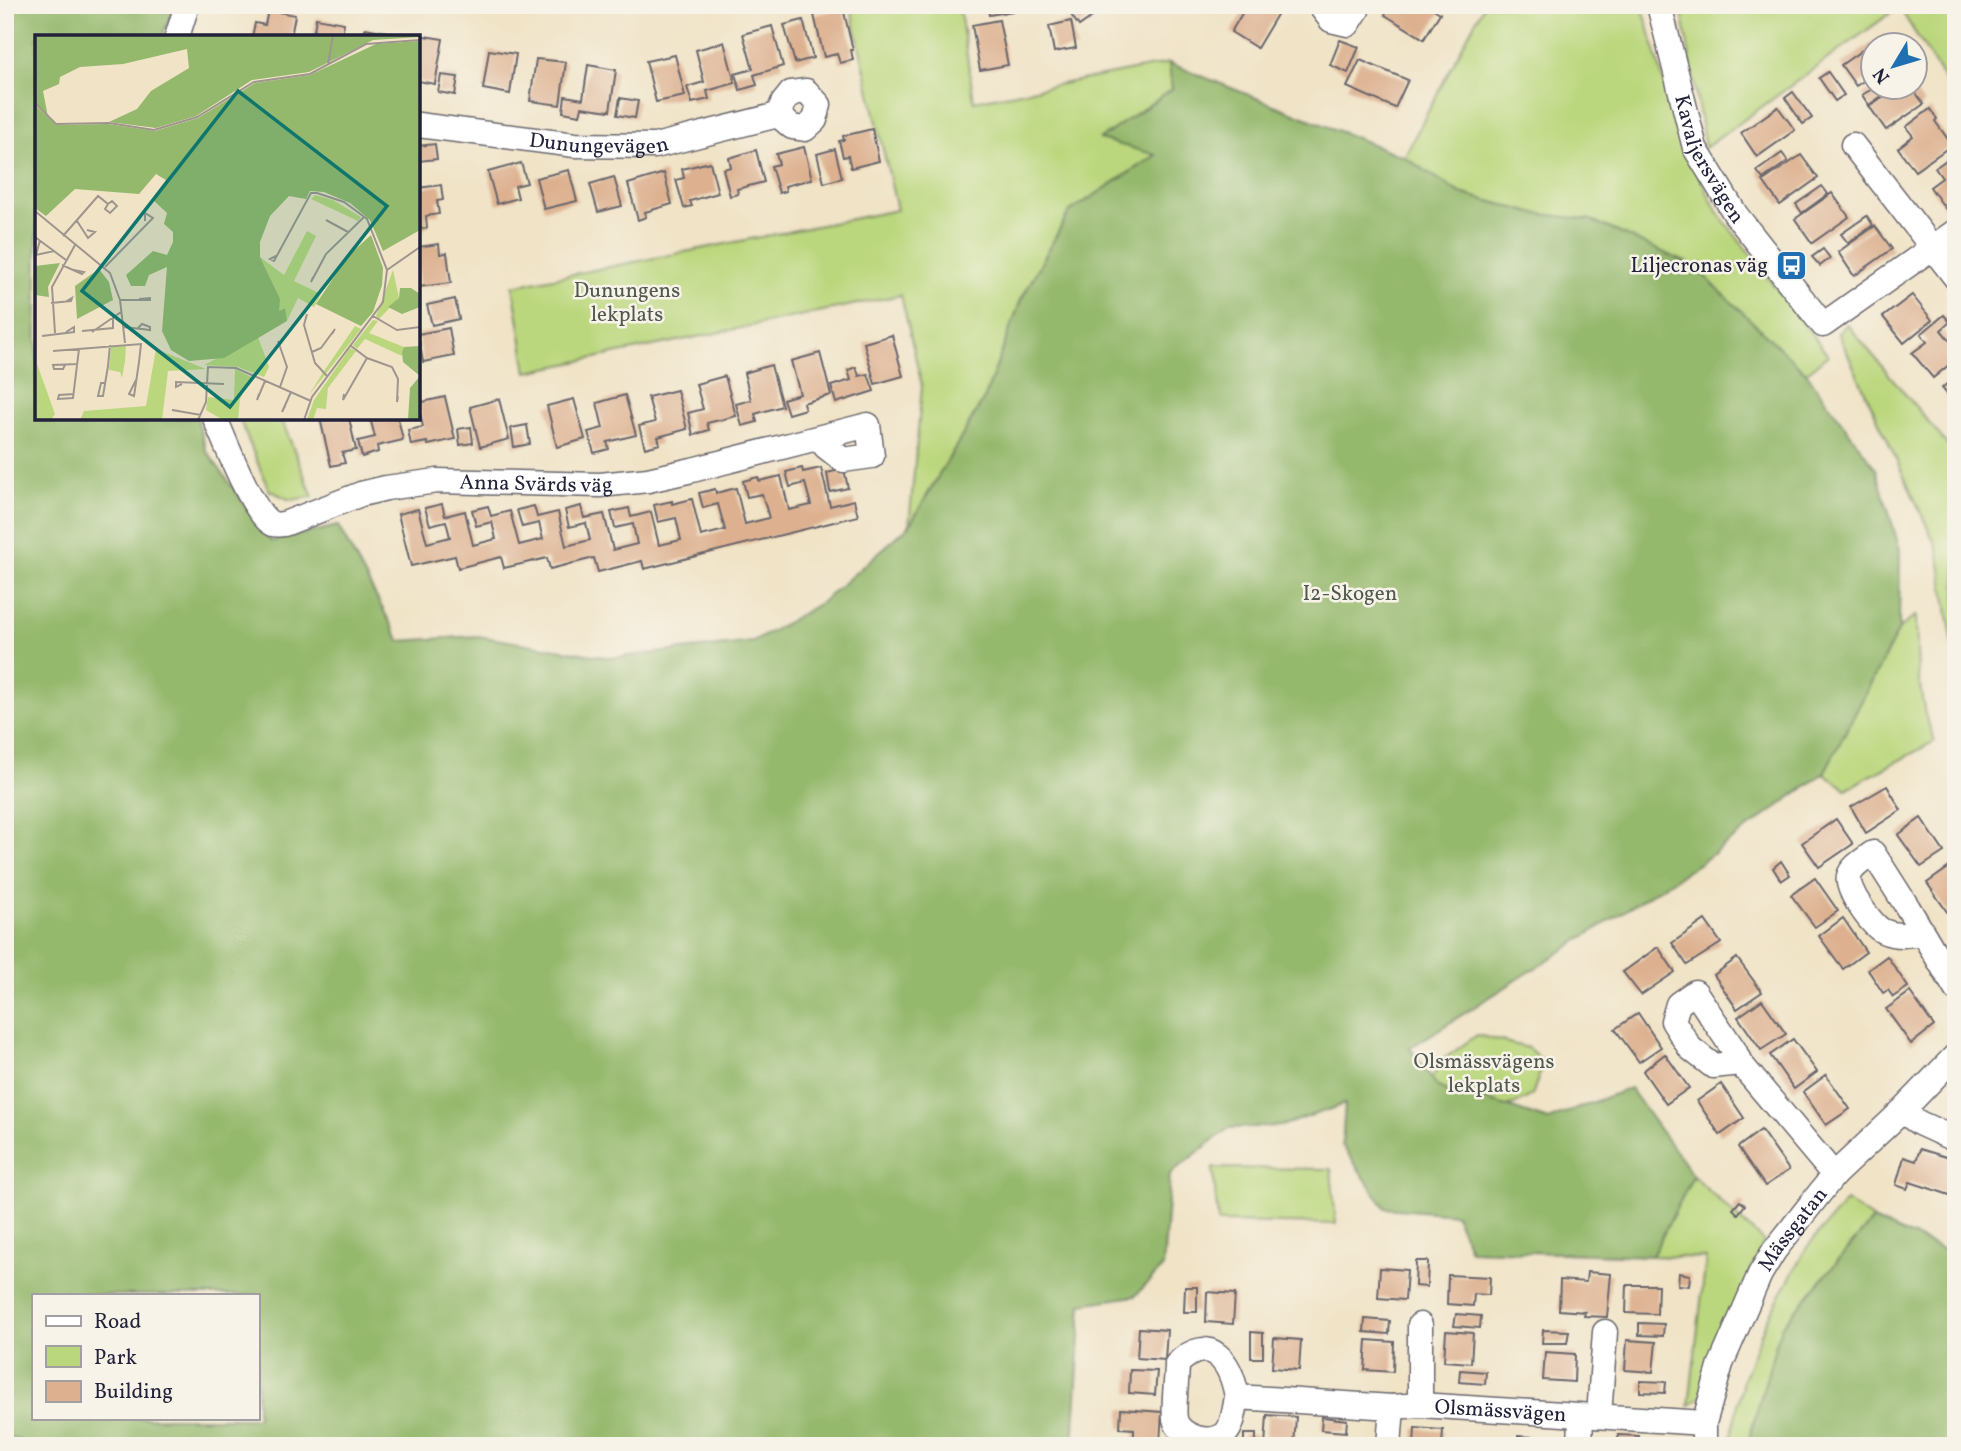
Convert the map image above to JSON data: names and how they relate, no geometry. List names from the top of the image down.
{
  "streets": {
    "street": [
      "Dunungevägen",
      "Kavaljersvägen",
      "Anna Svärds väg",
      "Mässgatan",
      "Olsmässvägen"
    ]
  },
  "crossings": [
    ["Mässgatan", "Olsmässvägen"]
  ],
  "parks": ["Dunungens lekplats", "I2-Skogen", "Olsmässvägens lekplats"],
  "places": {
    "bus stop": ["Liljecronas väg"]
  },
  "legend": ["Road", "Park", "Building"],
  "north": "bottom left"
}
